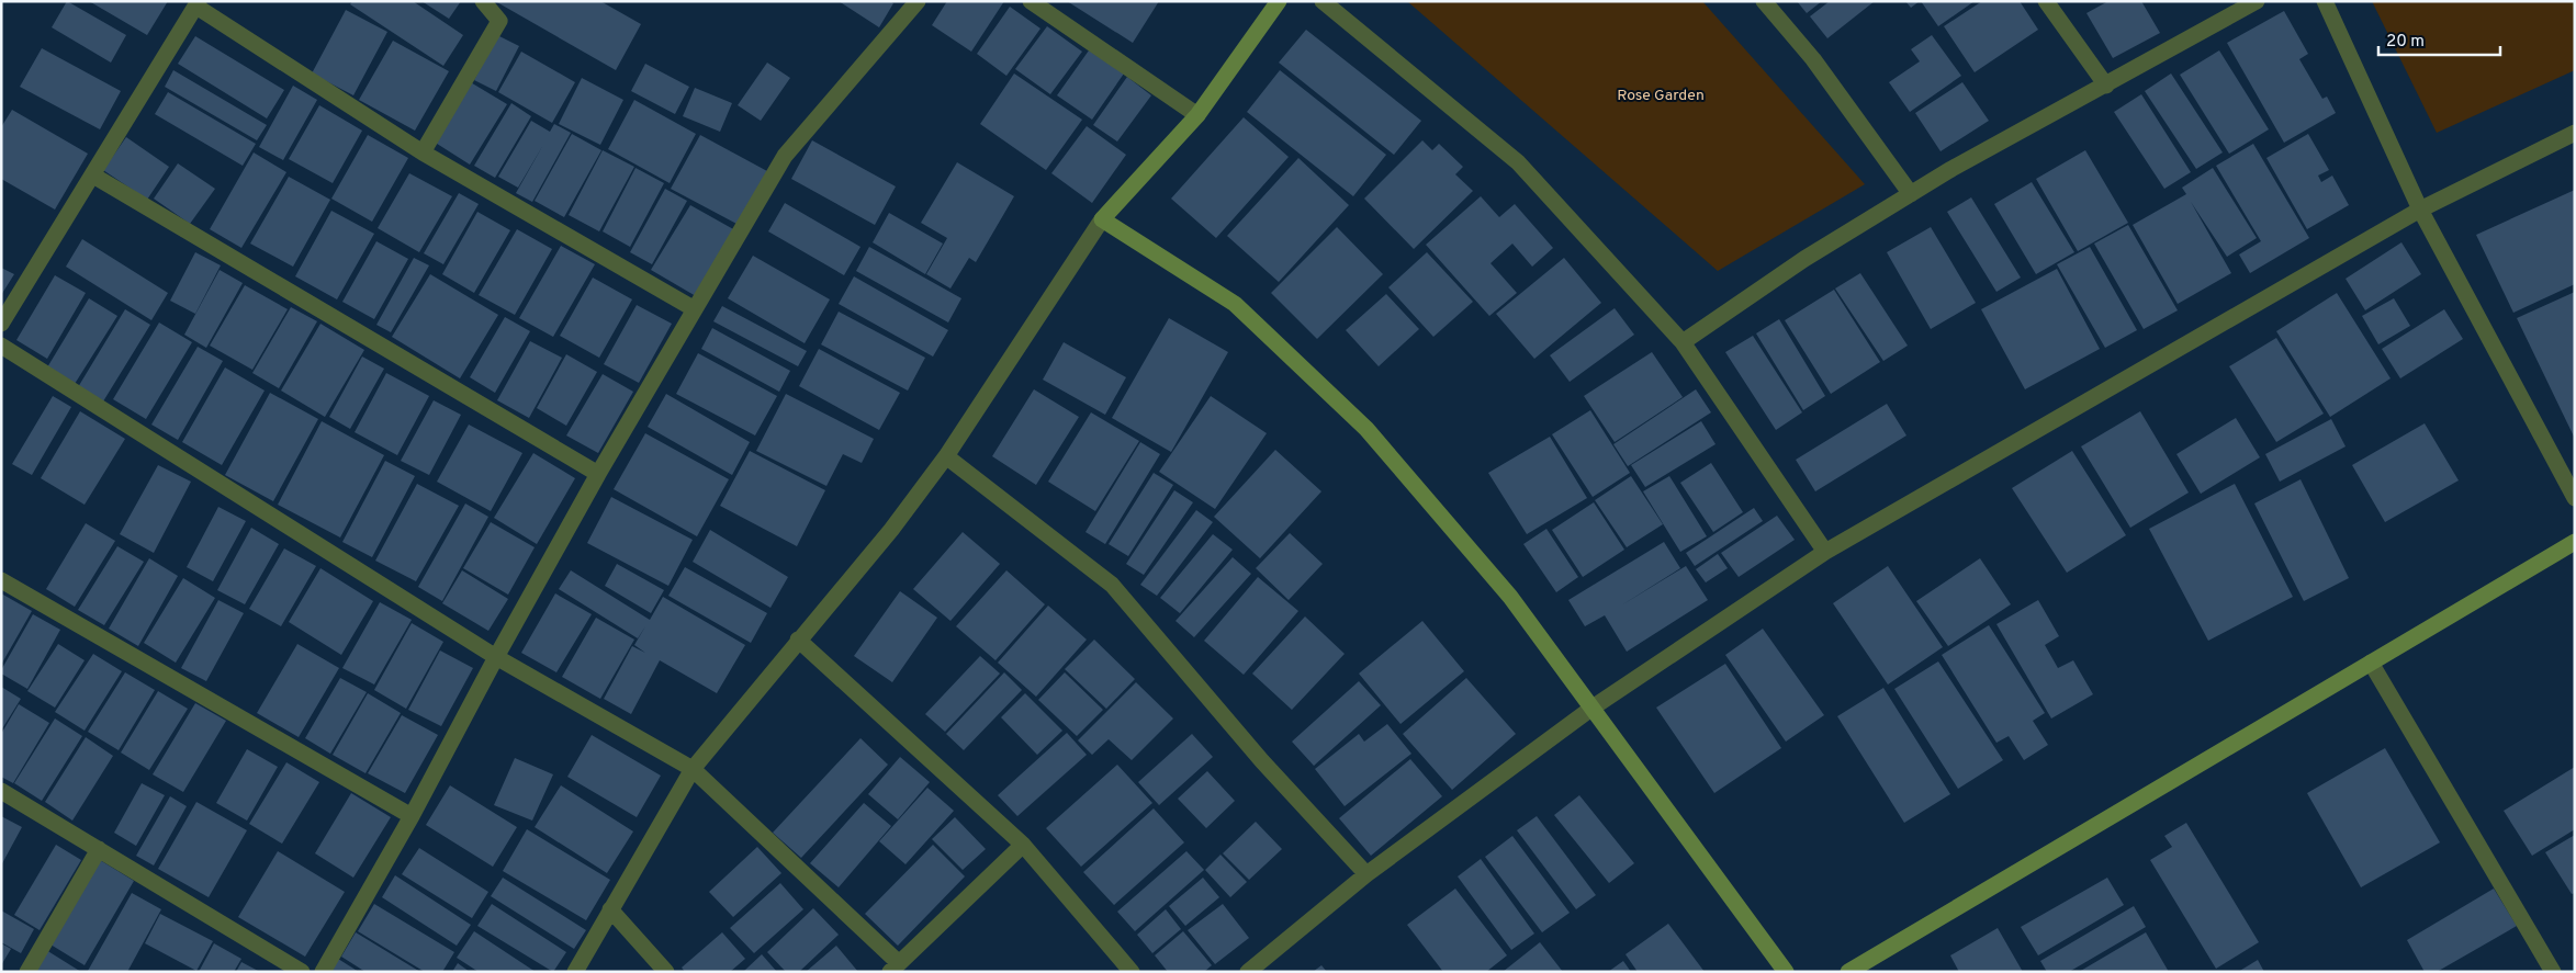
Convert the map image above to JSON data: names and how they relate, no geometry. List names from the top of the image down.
{
  "parks": ["Rose Garden"],
  "scale_bar": "20 m"
}
